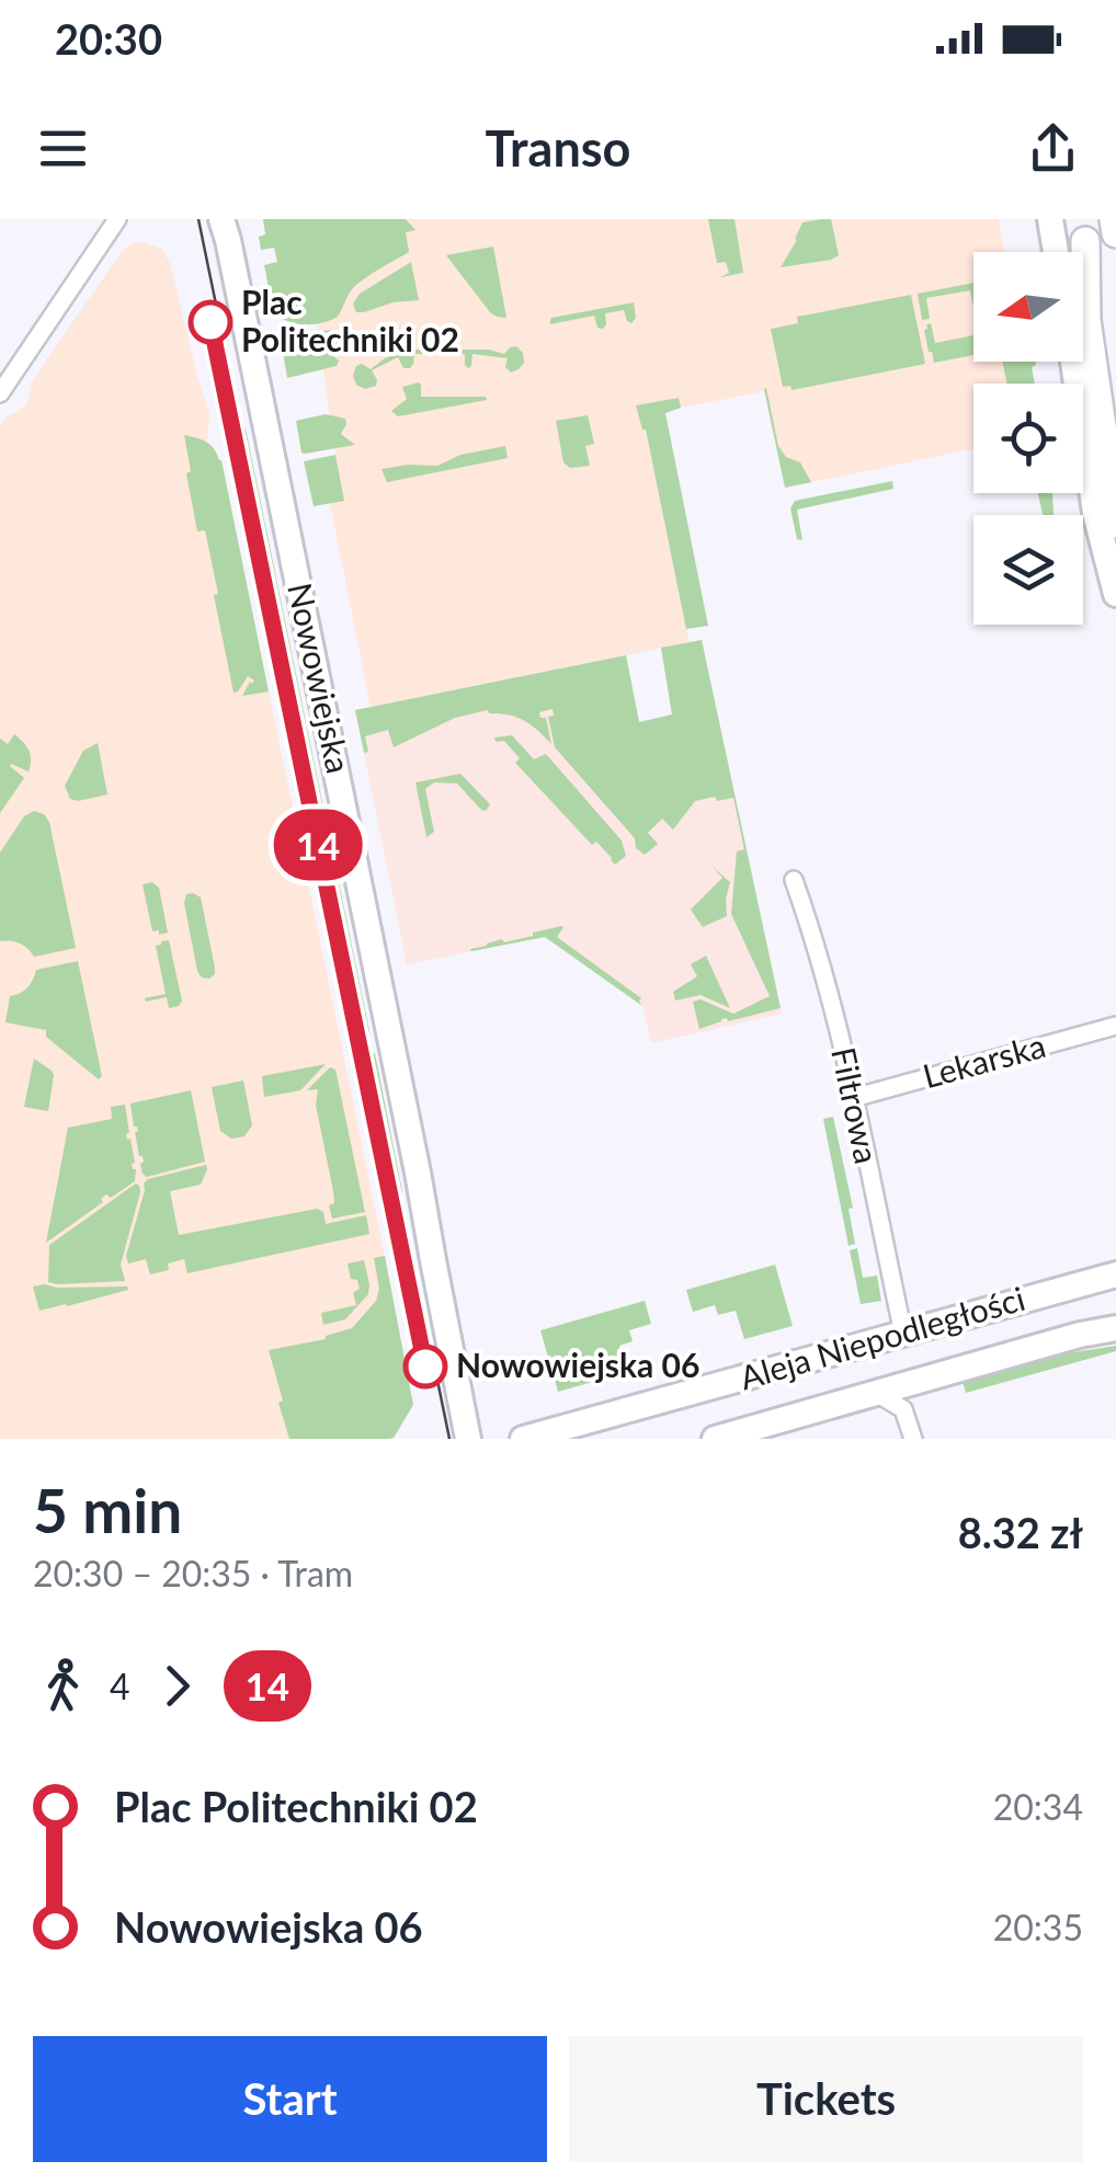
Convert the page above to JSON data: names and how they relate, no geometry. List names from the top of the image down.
{
  "streets": {
    "main road": ["Nowowiejska", "Aleja Niepodległości"],
    "street": ["Lekarska", "Filtrowa"]
  },
  "crossings": [
    ["Lekarska", "Filtrowa"],
    ["Filtrowa", "Aleja Niepodległości"]
  ],
  "places": ["Plac Politechniki 02", "Nowowiejska 06"],
  "lines": ["tram line 14"],
  "north": "left",
  "page": {
    "status": "20:30",
    "header": "Transo",
    "on_map": "14",
    "heading": ["5 min", "20:30 – 20:35 · Tram", "8.32 zł"],
    "legs": ["4", "14"],
    "list": [
      {
        "name": "Plac Politechniki 02",
        "value": "20:34"
      },
      {
        "name": "Nowowiejska 06",
        "value": "20:35"
      }
    ],
    "buttons": ["Start", "Tickets"]
  }
}
